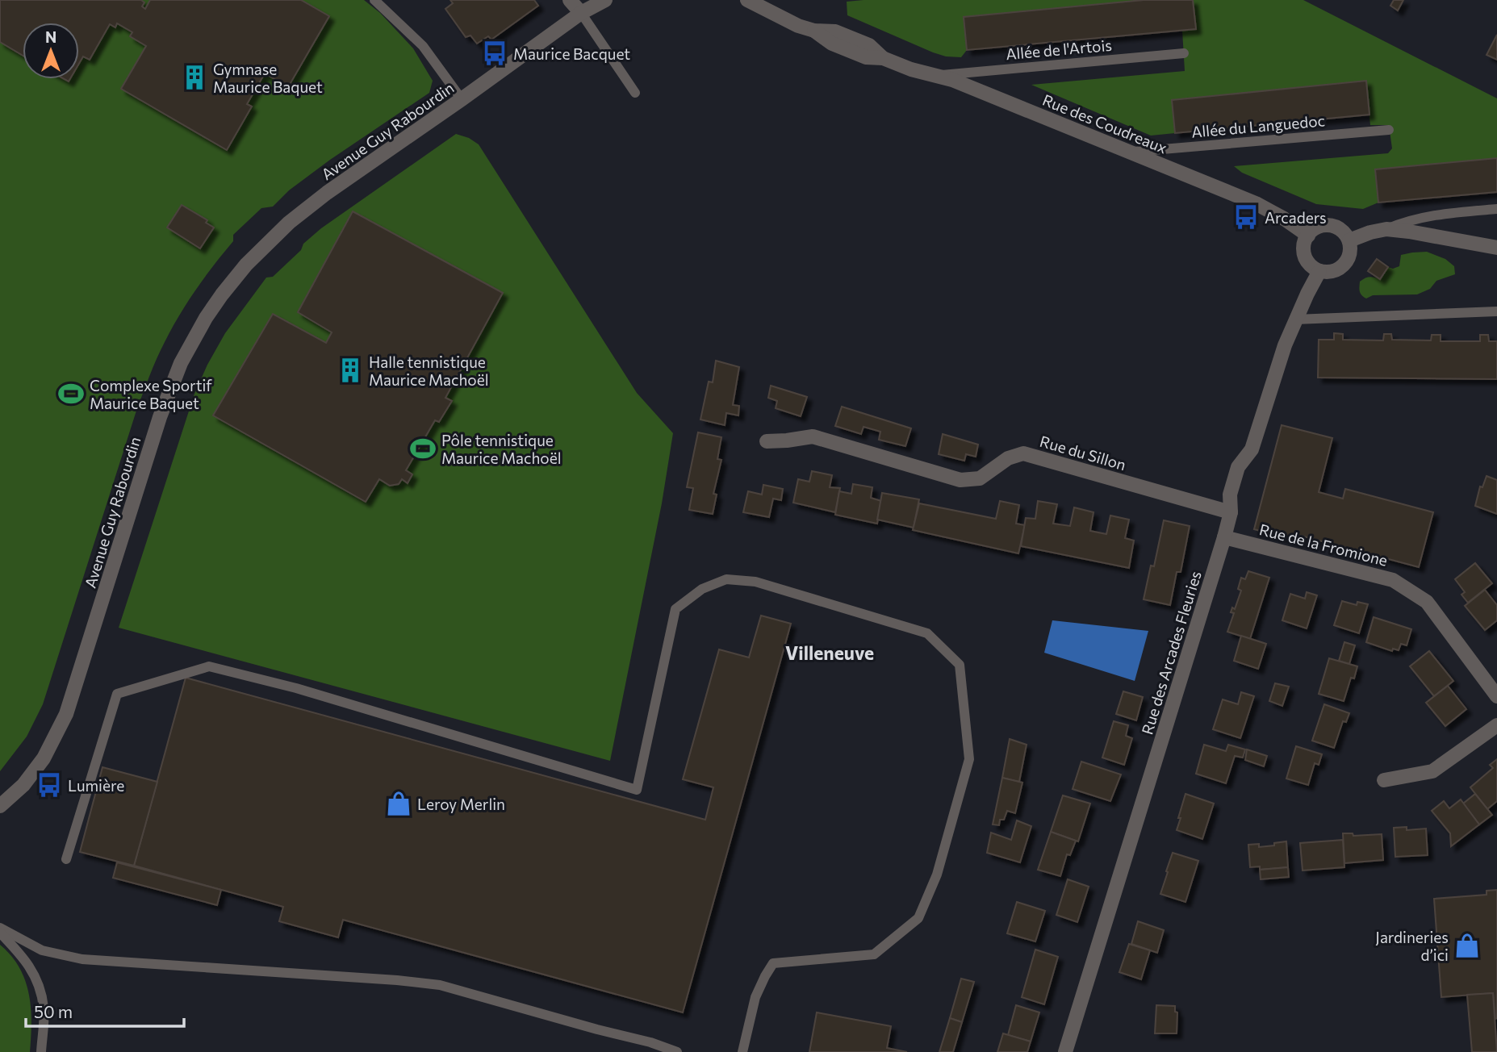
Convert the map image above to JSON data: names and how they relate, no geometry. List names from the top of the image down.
{
  "streets": {
    "street": [
      "Rue des Coudreaux",
      "Avenue Guy Rabourdin",
      "Rue du Sillon",
      "Rue de la Fromione",
      "Rue des Arcades Fleuries"
    ],
    "lane": ["Allée de l'Artois", "Allée du Languedoc"]
  },
  "crossings": [
    ["Allée de l'Artois", "Rue des Coudreaux"],
    ["Rue des Coudreaux", "Allée du Languedoc"],
    ["Rue des Coudreaux", "Rue des Arcades Fleuries"],
    ["Rue du Sillon", "Rue des Arcades Fleuries"],
    ["Rue de la Fromione", "Rue des Arcades Fleuries"]
  ],
  "districts": ["Villeneuve"],
  "places": {
    "bus stop": ["Maurice Bacquet", "Arcaders", "Lumière"],
    "building": ["Gymnase Maurice Baquet", "Halle tennistique Maurice Machoël"],
    "sports": ["Complexe Sportif Maurice Baquet", "Pôle tennistique Maurice Machoël"],
    "shop": ["Leroy Merlin", "Jardineries d’ici"]
  },
  "scale_bar": "50 m",
  "north": "top"
}
